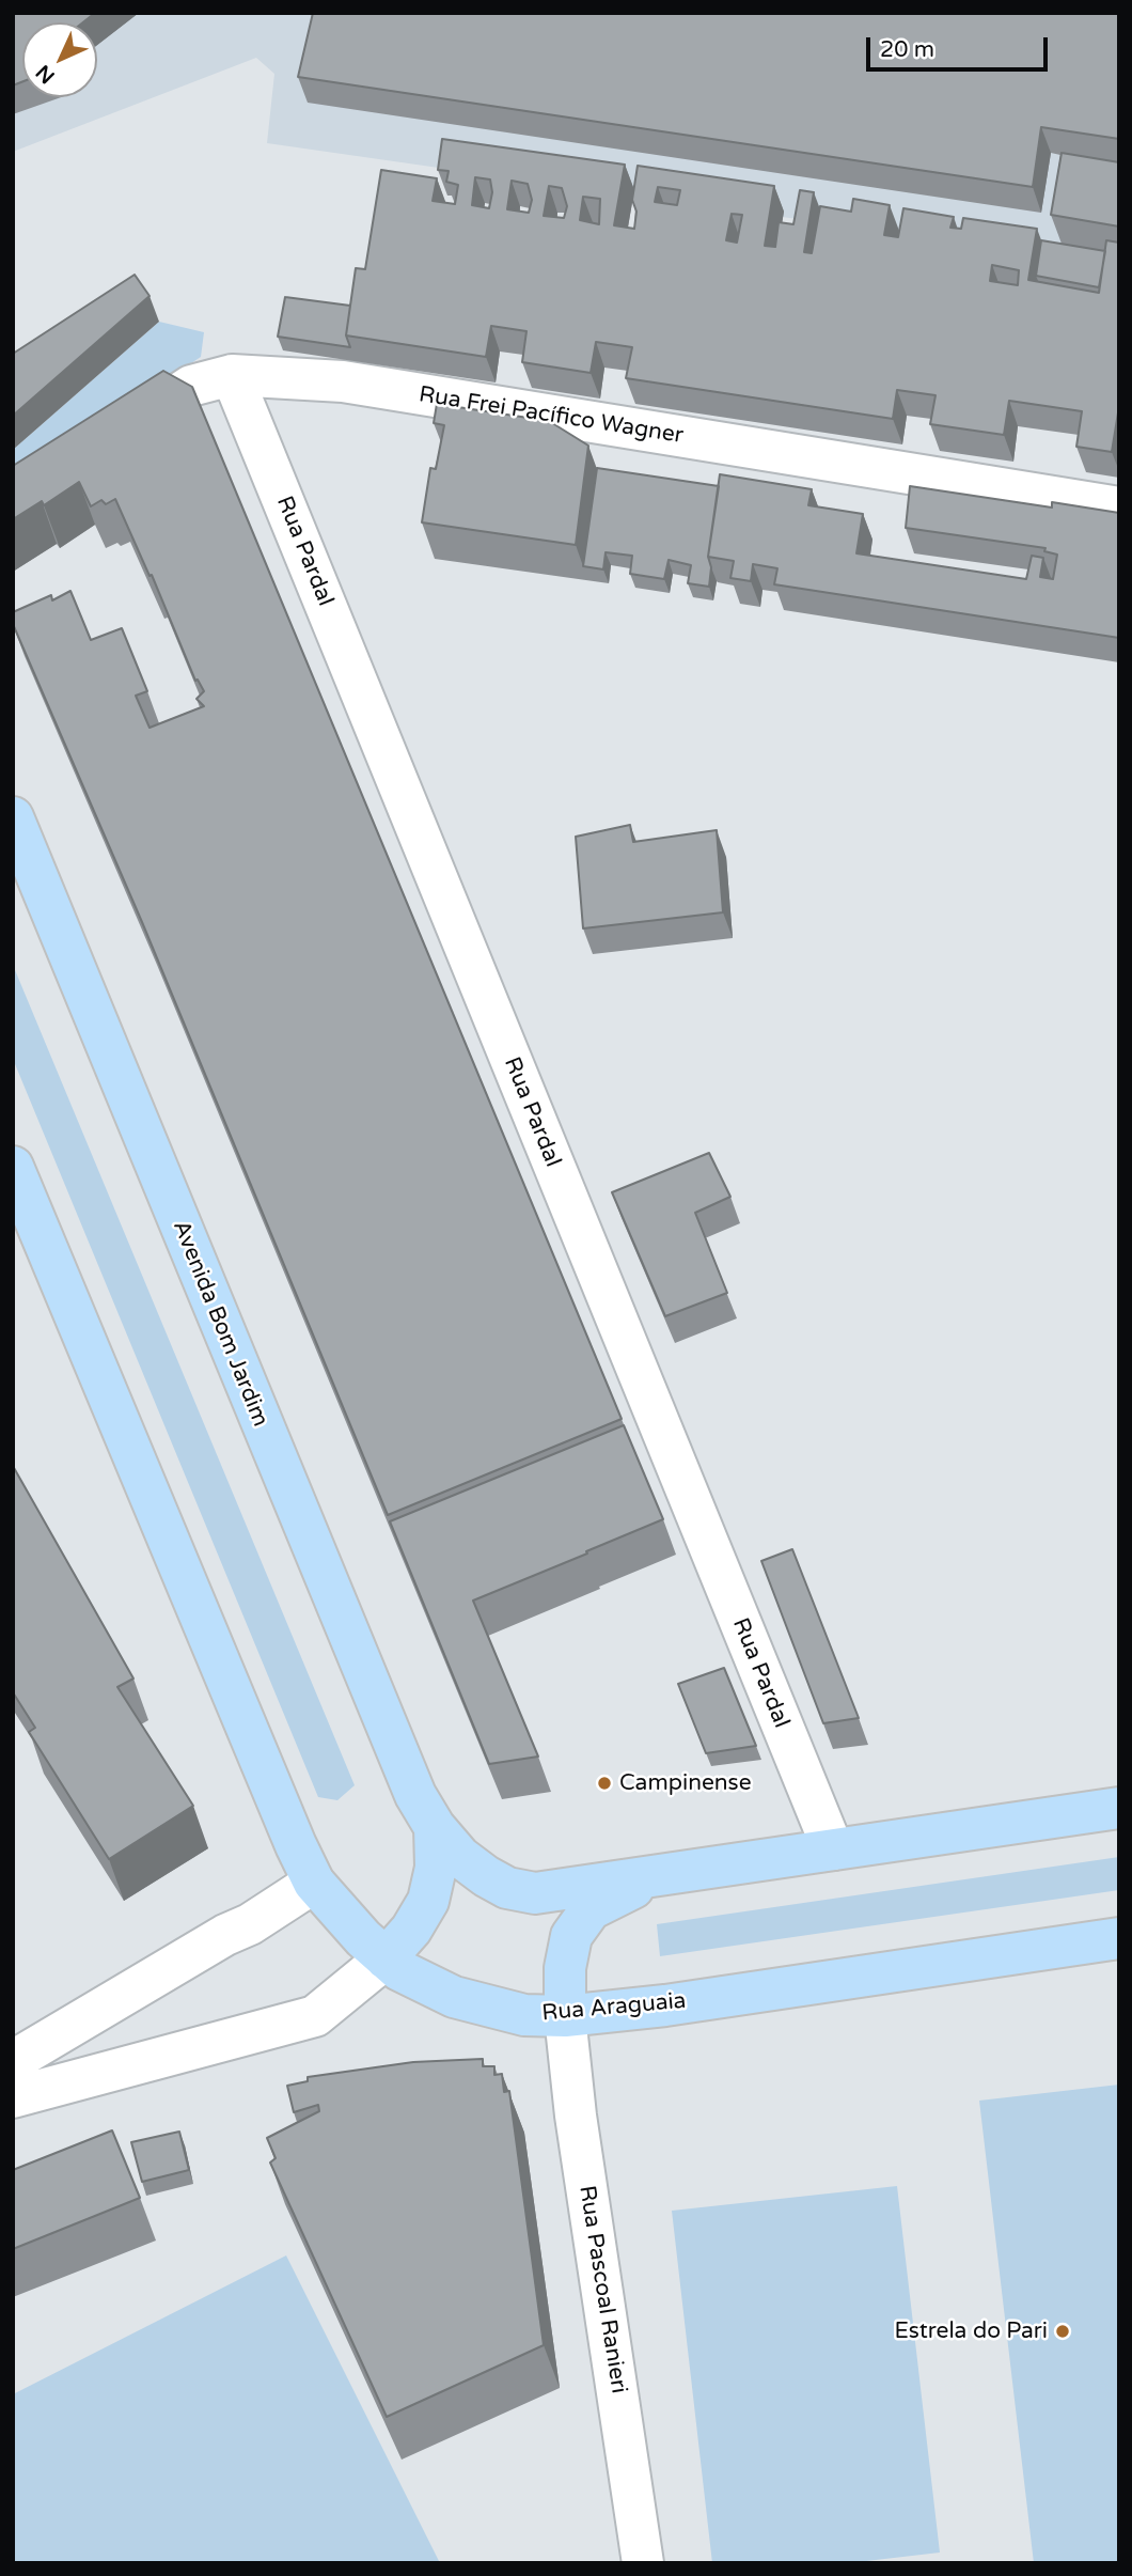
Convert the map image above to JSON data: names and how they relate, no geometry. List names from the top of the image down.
{
  "streets": {
    "main road": ["Avenida Bom Jardim", "Rua Araguaia"],
    "street": ["Rua Frei Pacífico Wagner", "Rua Pardal", "Rua Pascoal Ranieri"]
  },
  "crossings": [
    ["Rua Frei Pacífico Wagner", "Rua Pardal"],
    ["Rua Araguaia", "Rua Pascoal Ranieri"]
  ],
  "places": ["Campinense", "Estrela do Pari"],
  "scale_bar": "20 m",
  "north": "bottom left"
}
